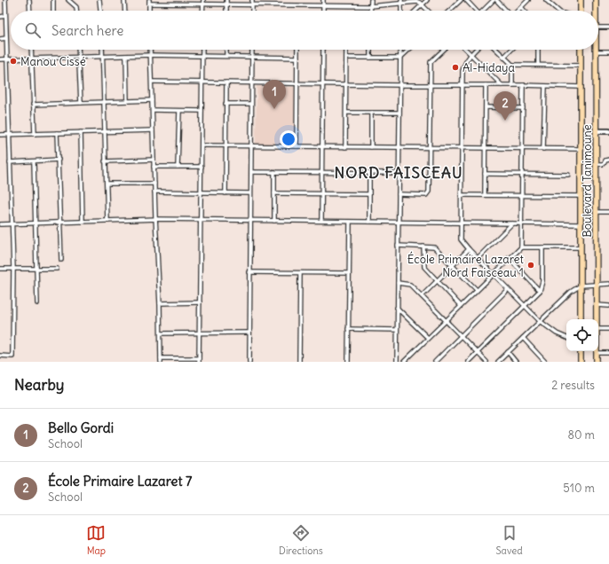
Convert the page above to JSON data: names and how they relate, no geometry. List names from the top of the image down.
{
  "streets": {
    "main road": ["Boulevard Tanimoune"]
  },
  "districts": ["NORD FAISCEAU"],
  "places": ["Manou Cissé", "Al-Hidaya", "École Primaire Lazaret Nord Faisceau 1"],
  "page": {
    "search": "Search here",
    "pins": ["1", "2"],
    "heading": ["Nearby", "2 results"],
    "list": [
      {
        "mark": "1",
        "name": "Bello Gordi",
        "note": "School",
        "value": "80 m"
      },
      {
        "mark": "2",
        "name": "École Primaire Lazaret 7",
        "note": "School",
        "value": "510 m"
      }
    ],
    "nav": ["Map", "Directions", "Saved"]
  }
}
